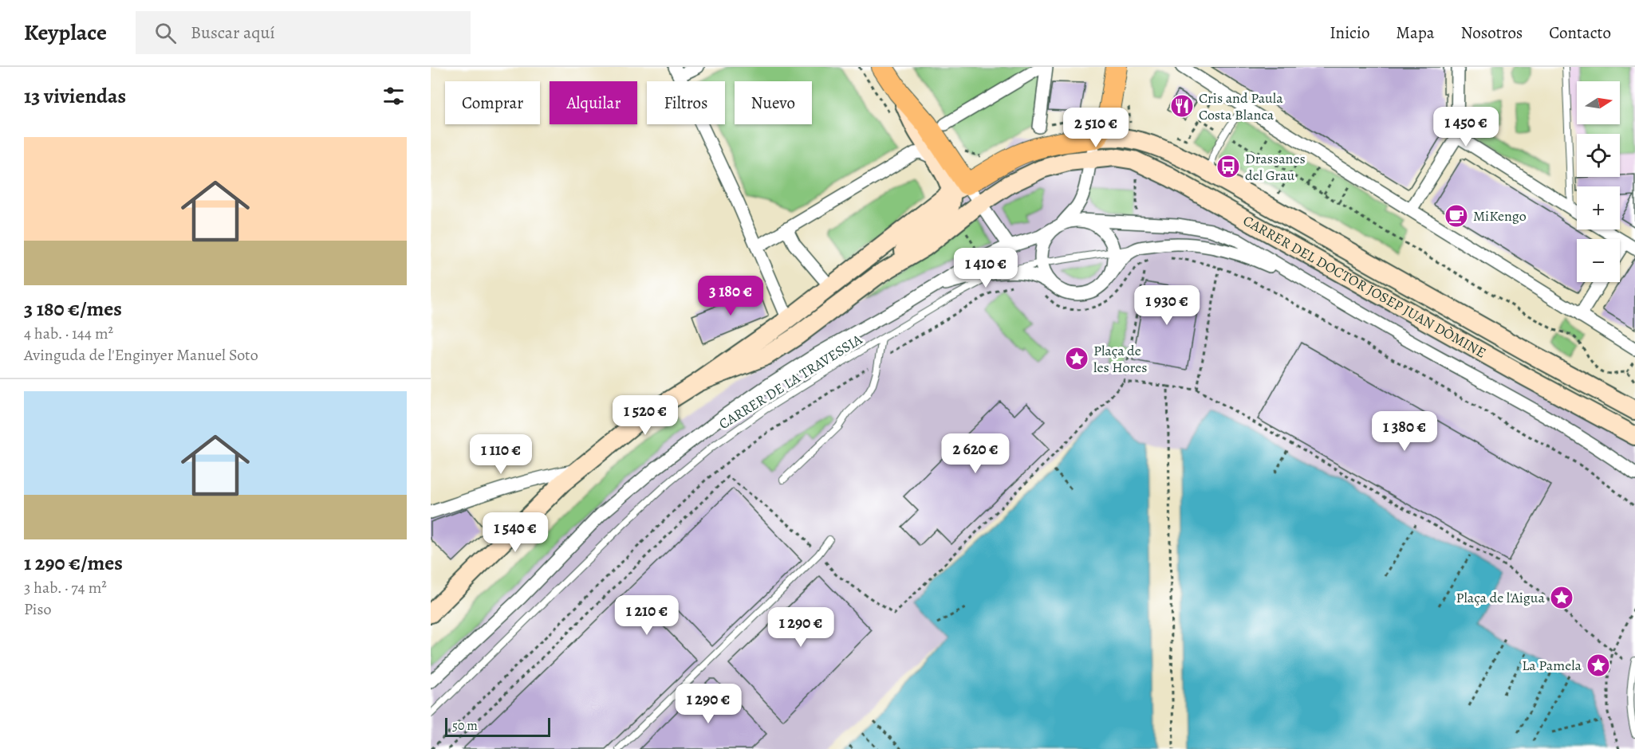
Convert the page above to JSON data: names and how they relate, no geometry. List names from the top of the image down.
{
  "streets": {
    "main road": ["CARRER DEL DOCTOR JOSEP JUAN DÒMINE"],
    "lane": ["CARRER DE LA TRAVESSIA"]
  },
  "crossings": [
    ["CARRER DEL DOCTOR JOSEP JUAN DÒMINE", "CARRER DE LA TRAVESSIA"]
  ],
  "places": {
    "restaurant": ["Cris and Paula Costa Blanca"],
    "bus stop": ["Drassanes del Grau"],
    "cafe": ["MiKengo"],
    "place": ["Plaça de les Hores", "Plaça de l'Aigua", "La Pamela"]
  },
  "scale_bar": "50 m",
  "north": "right",
  "page": {
    "header": "Keyplace",
    "search": "Buscar aquí",
    "nav": [
      "Inicio",
      "Mapa",
      "Nosotros",
      "Contacto"
    ],
    "heading": "13 viviendas",
    "map_buttons": ["+", "−"],
    "chip": [
      "Comprar",
      "Alquilar",
      "Filtros",
      "Nuevo"
    ],
    "price": [
      "1 450 €",
      "2 510 €",
      "1 410 €",
      "3 180 €",
      "1 930 €",
      "1 520 €",
      "1 380 €",
      "2 620 €",
      "1 110 €",
      "1 540 €",
      "1 210 €",
      "1 290 €",
      "1 290 €"
    ],
    "list": [
      {
        "name": "3 180 €/mes",
        "note": "4 hab. · 144 m² · Avinguda de l'Enginyer Manuel Soto"
      },
      {
        "name": "1 290 €/mes",
        "note": "3 hab. · 74 m² · Piso"
      }
    ],
    "scale": "50 m"
  }
}
